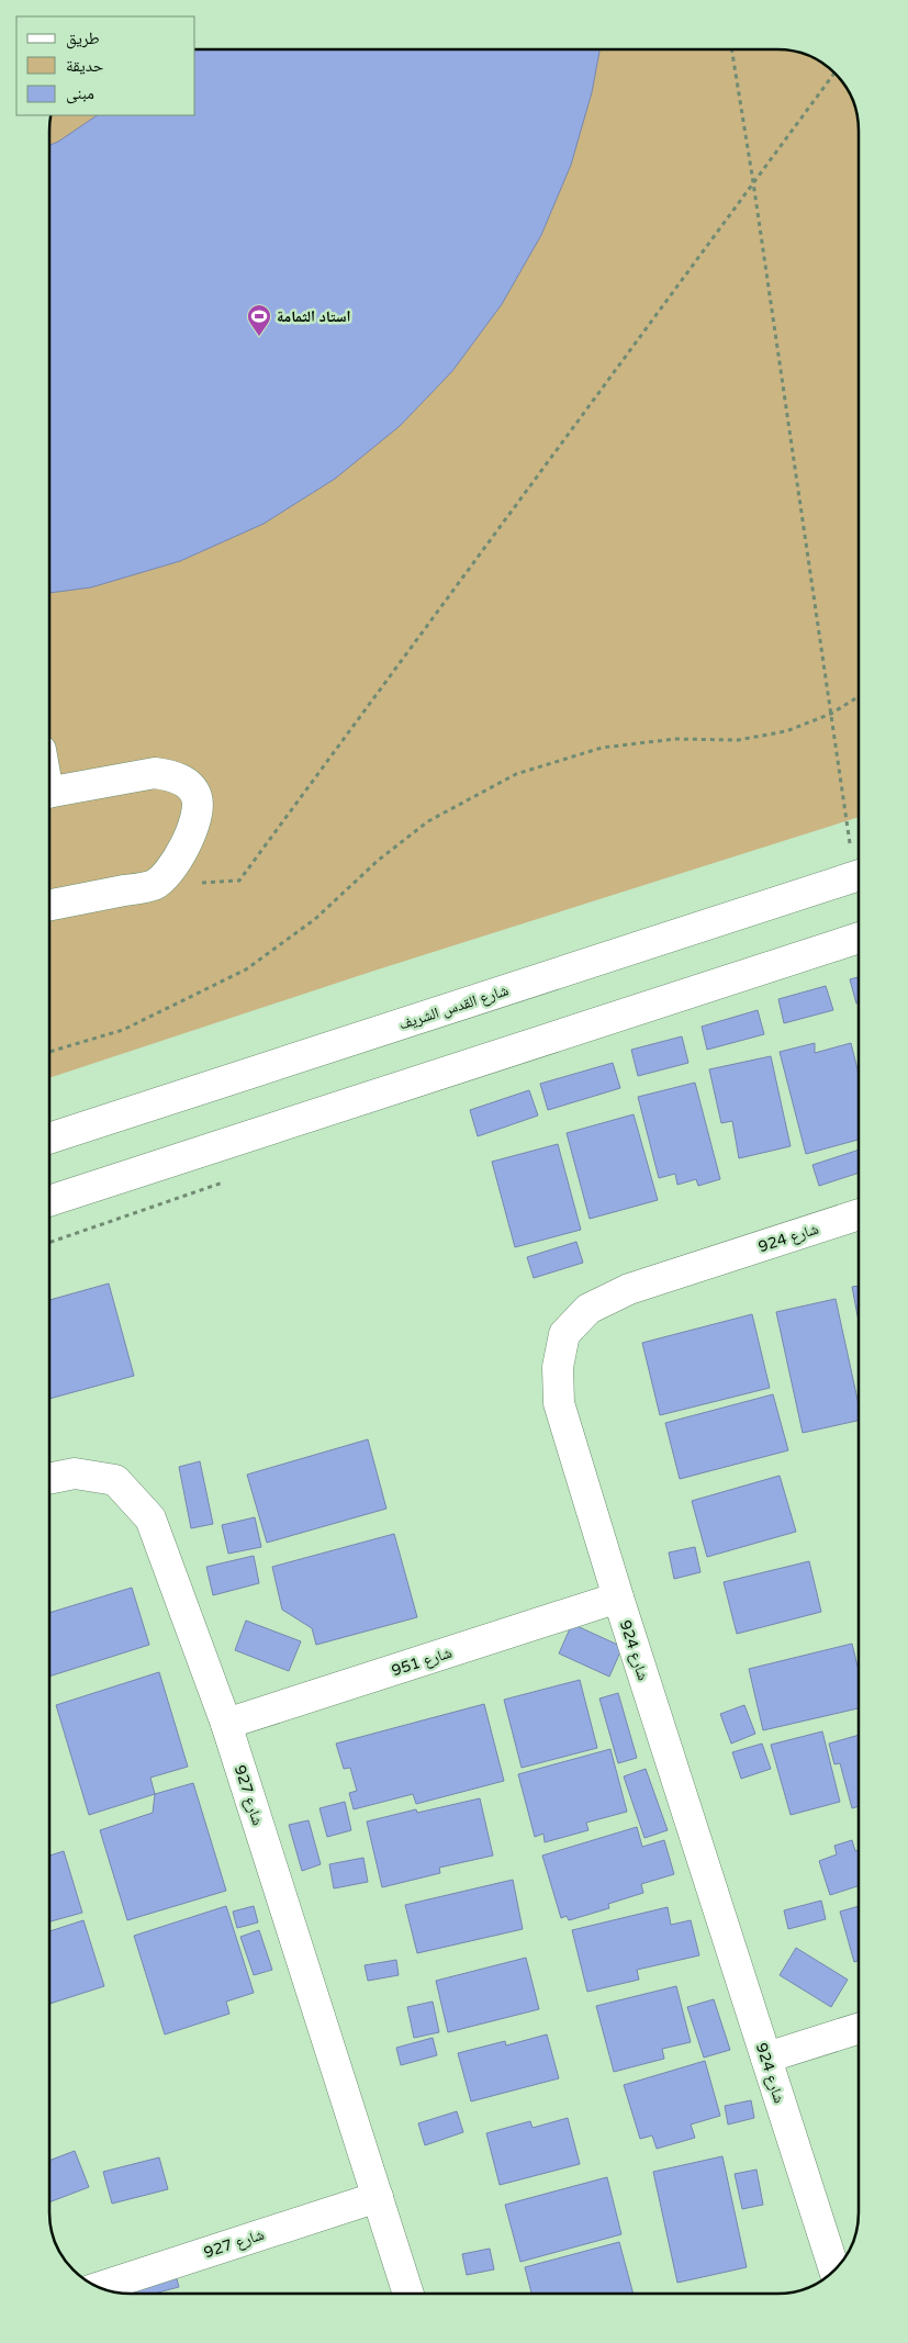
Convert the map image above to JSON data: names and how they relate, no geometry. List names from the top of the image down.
{
  "streets": {
    "street": [
      "شارع القدس الشريف",
      "شارع 924",
      "شارع 951",
      "شارع 927"
    ]
  },
  "crossings": [
    ["شارع 924", "شارع 951"],
    ["شارع 951", "شارع 927"]
  ],
  "places": {
    "sports": ["استاد الثمامة"]
  },
  "legend": ["طريق", "حديقة", "مبنى"]
}
